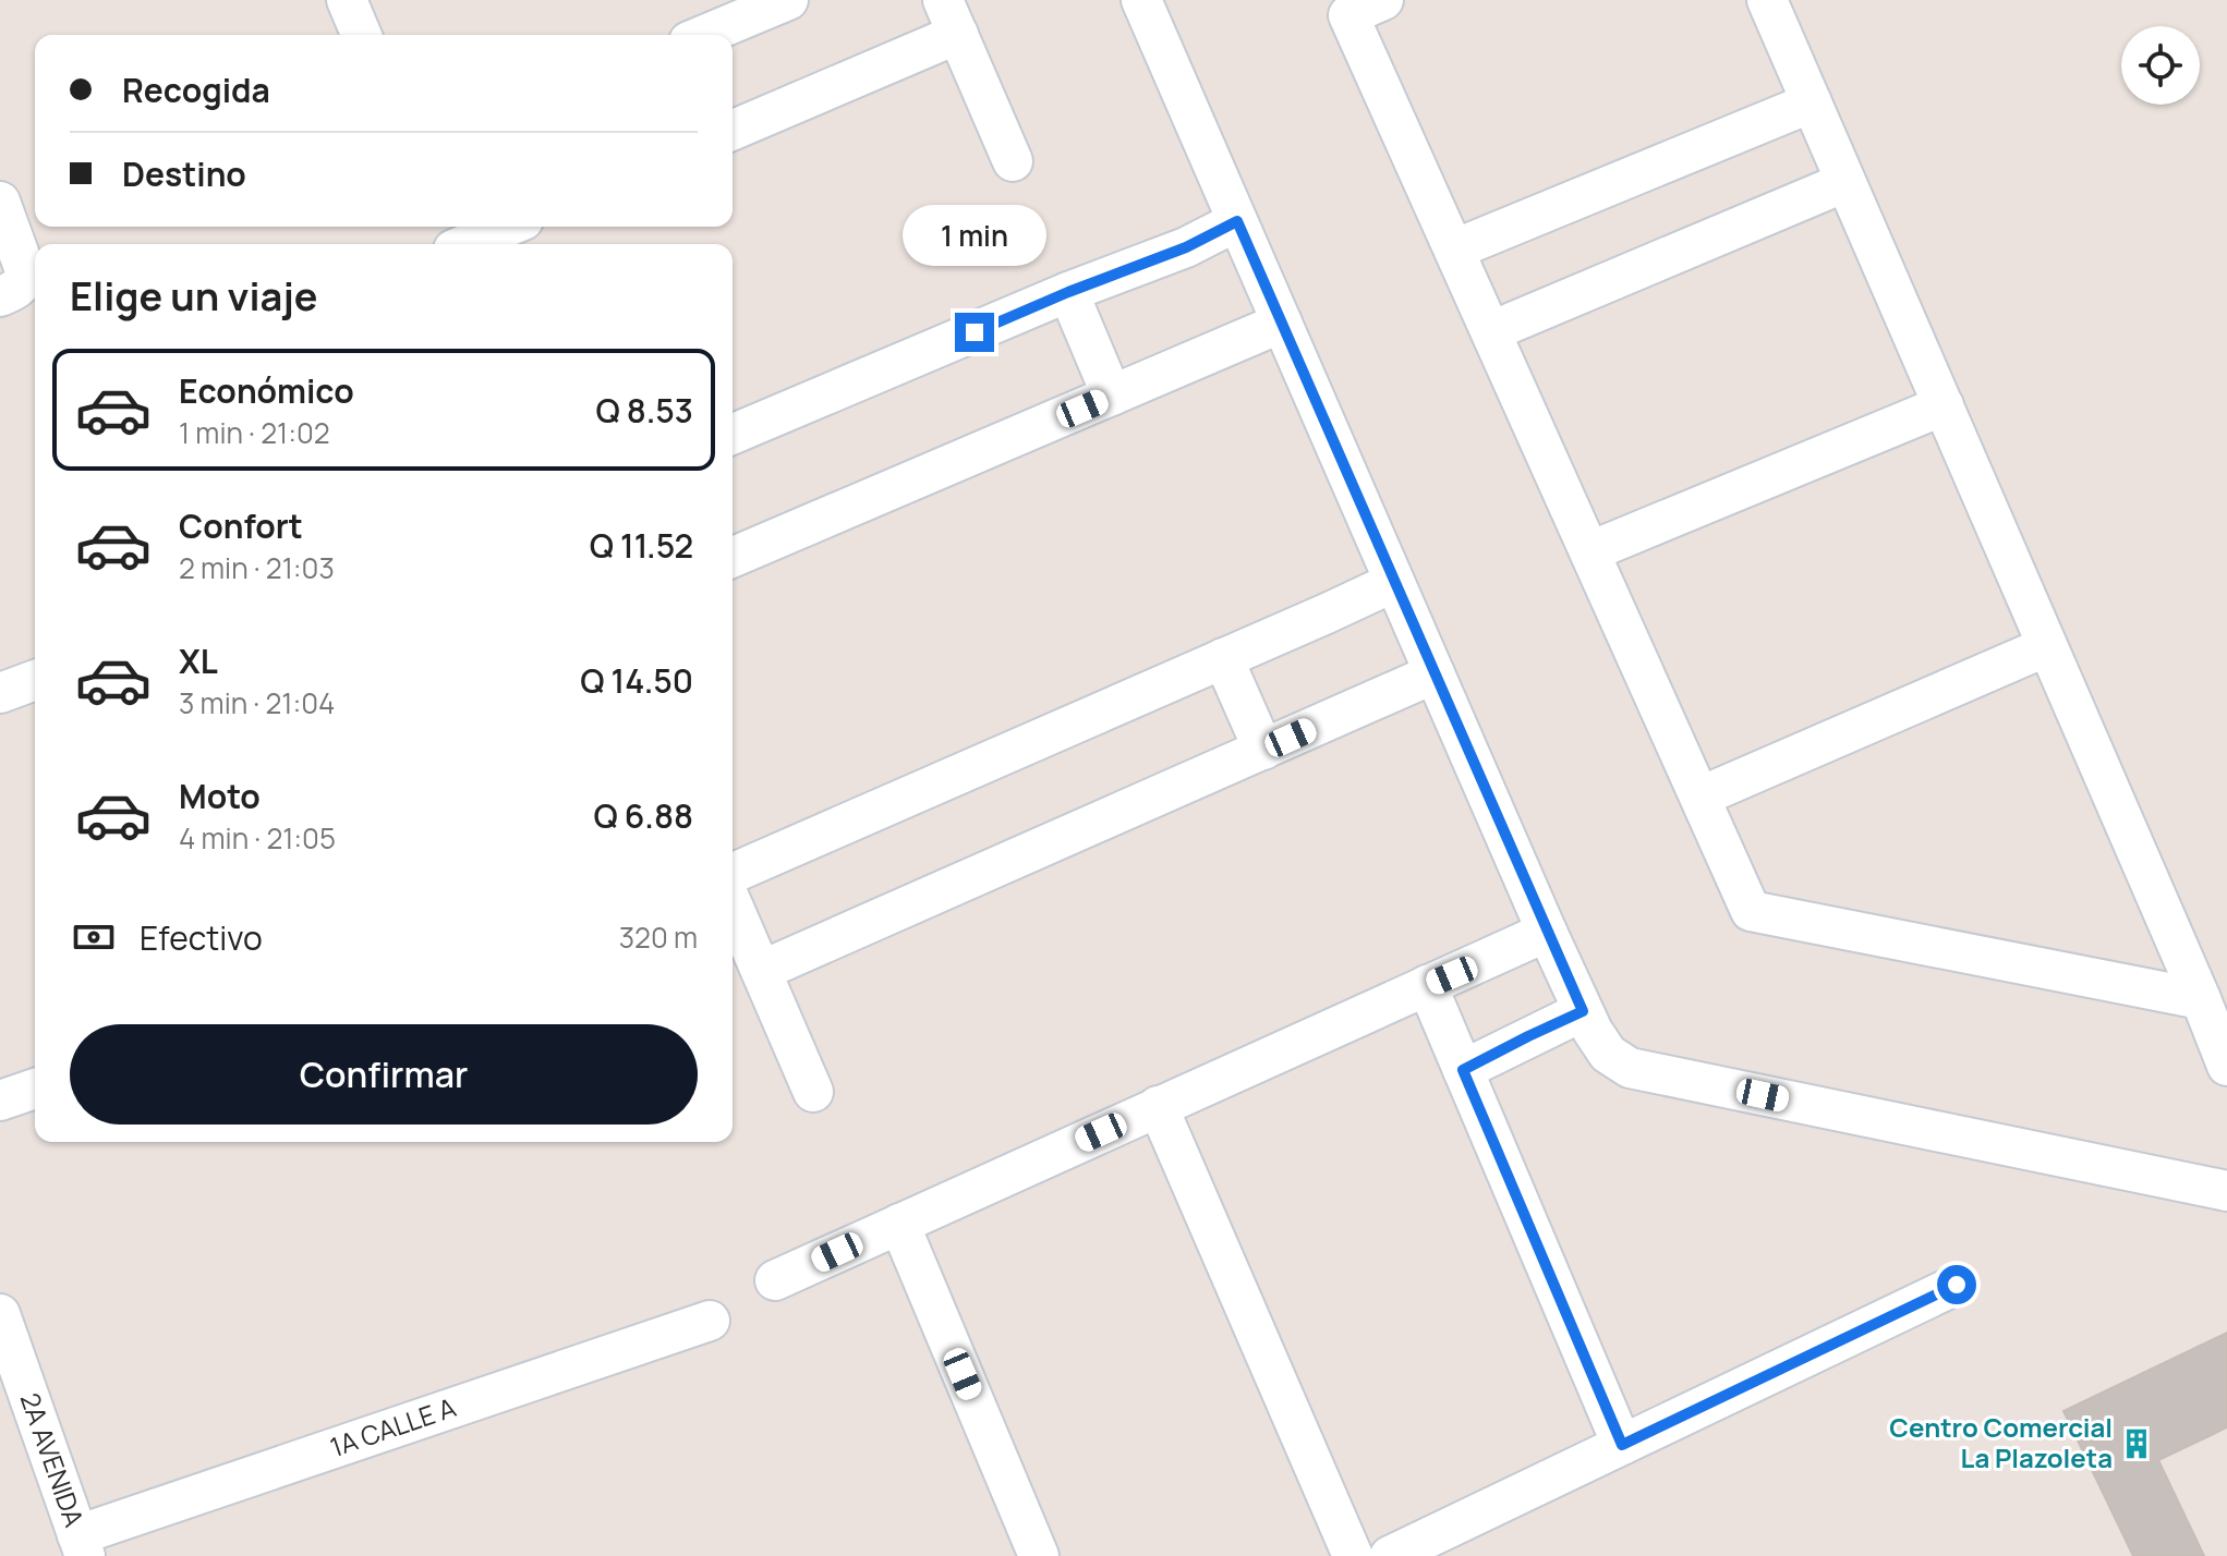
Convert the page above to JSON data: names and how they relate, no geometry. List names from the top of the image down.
{
  "streets": {
    "street": ["1A CALLE A", "2A AVENIDA"]
  },
  "crossings": [
    ["1A CALLE A", "2A AVENIDA"]
  ],
  "places": {
    "building": ["Centro Comercial La Plazoleta"]
  },
  "page": {
    "banner": ["Recogida", "Destino"],
    "bubble": "1 min",
    "heading": "Elige un viaje",
    "list": [
      {
        "name": "Económico",
        "note": "1 min · 21:02",
        "value": "Q 8.53"
      },
      {
        "name": "Confort",
        "note": "2 min · 21:03",
        "value": "Q 11.52"
      },
      {
        "name": "XL",
        "note": "3 min · 21:04",
        "value": "Q 14.50"
      },
      {
        "name": "Moto",
        "note": "4 min · 21:05",
        "value": "Q 6.88"
      }
    ],
    "pay": ["Efectivo", "320 m"],
    "buttons": "Confirmar"
  }
}
